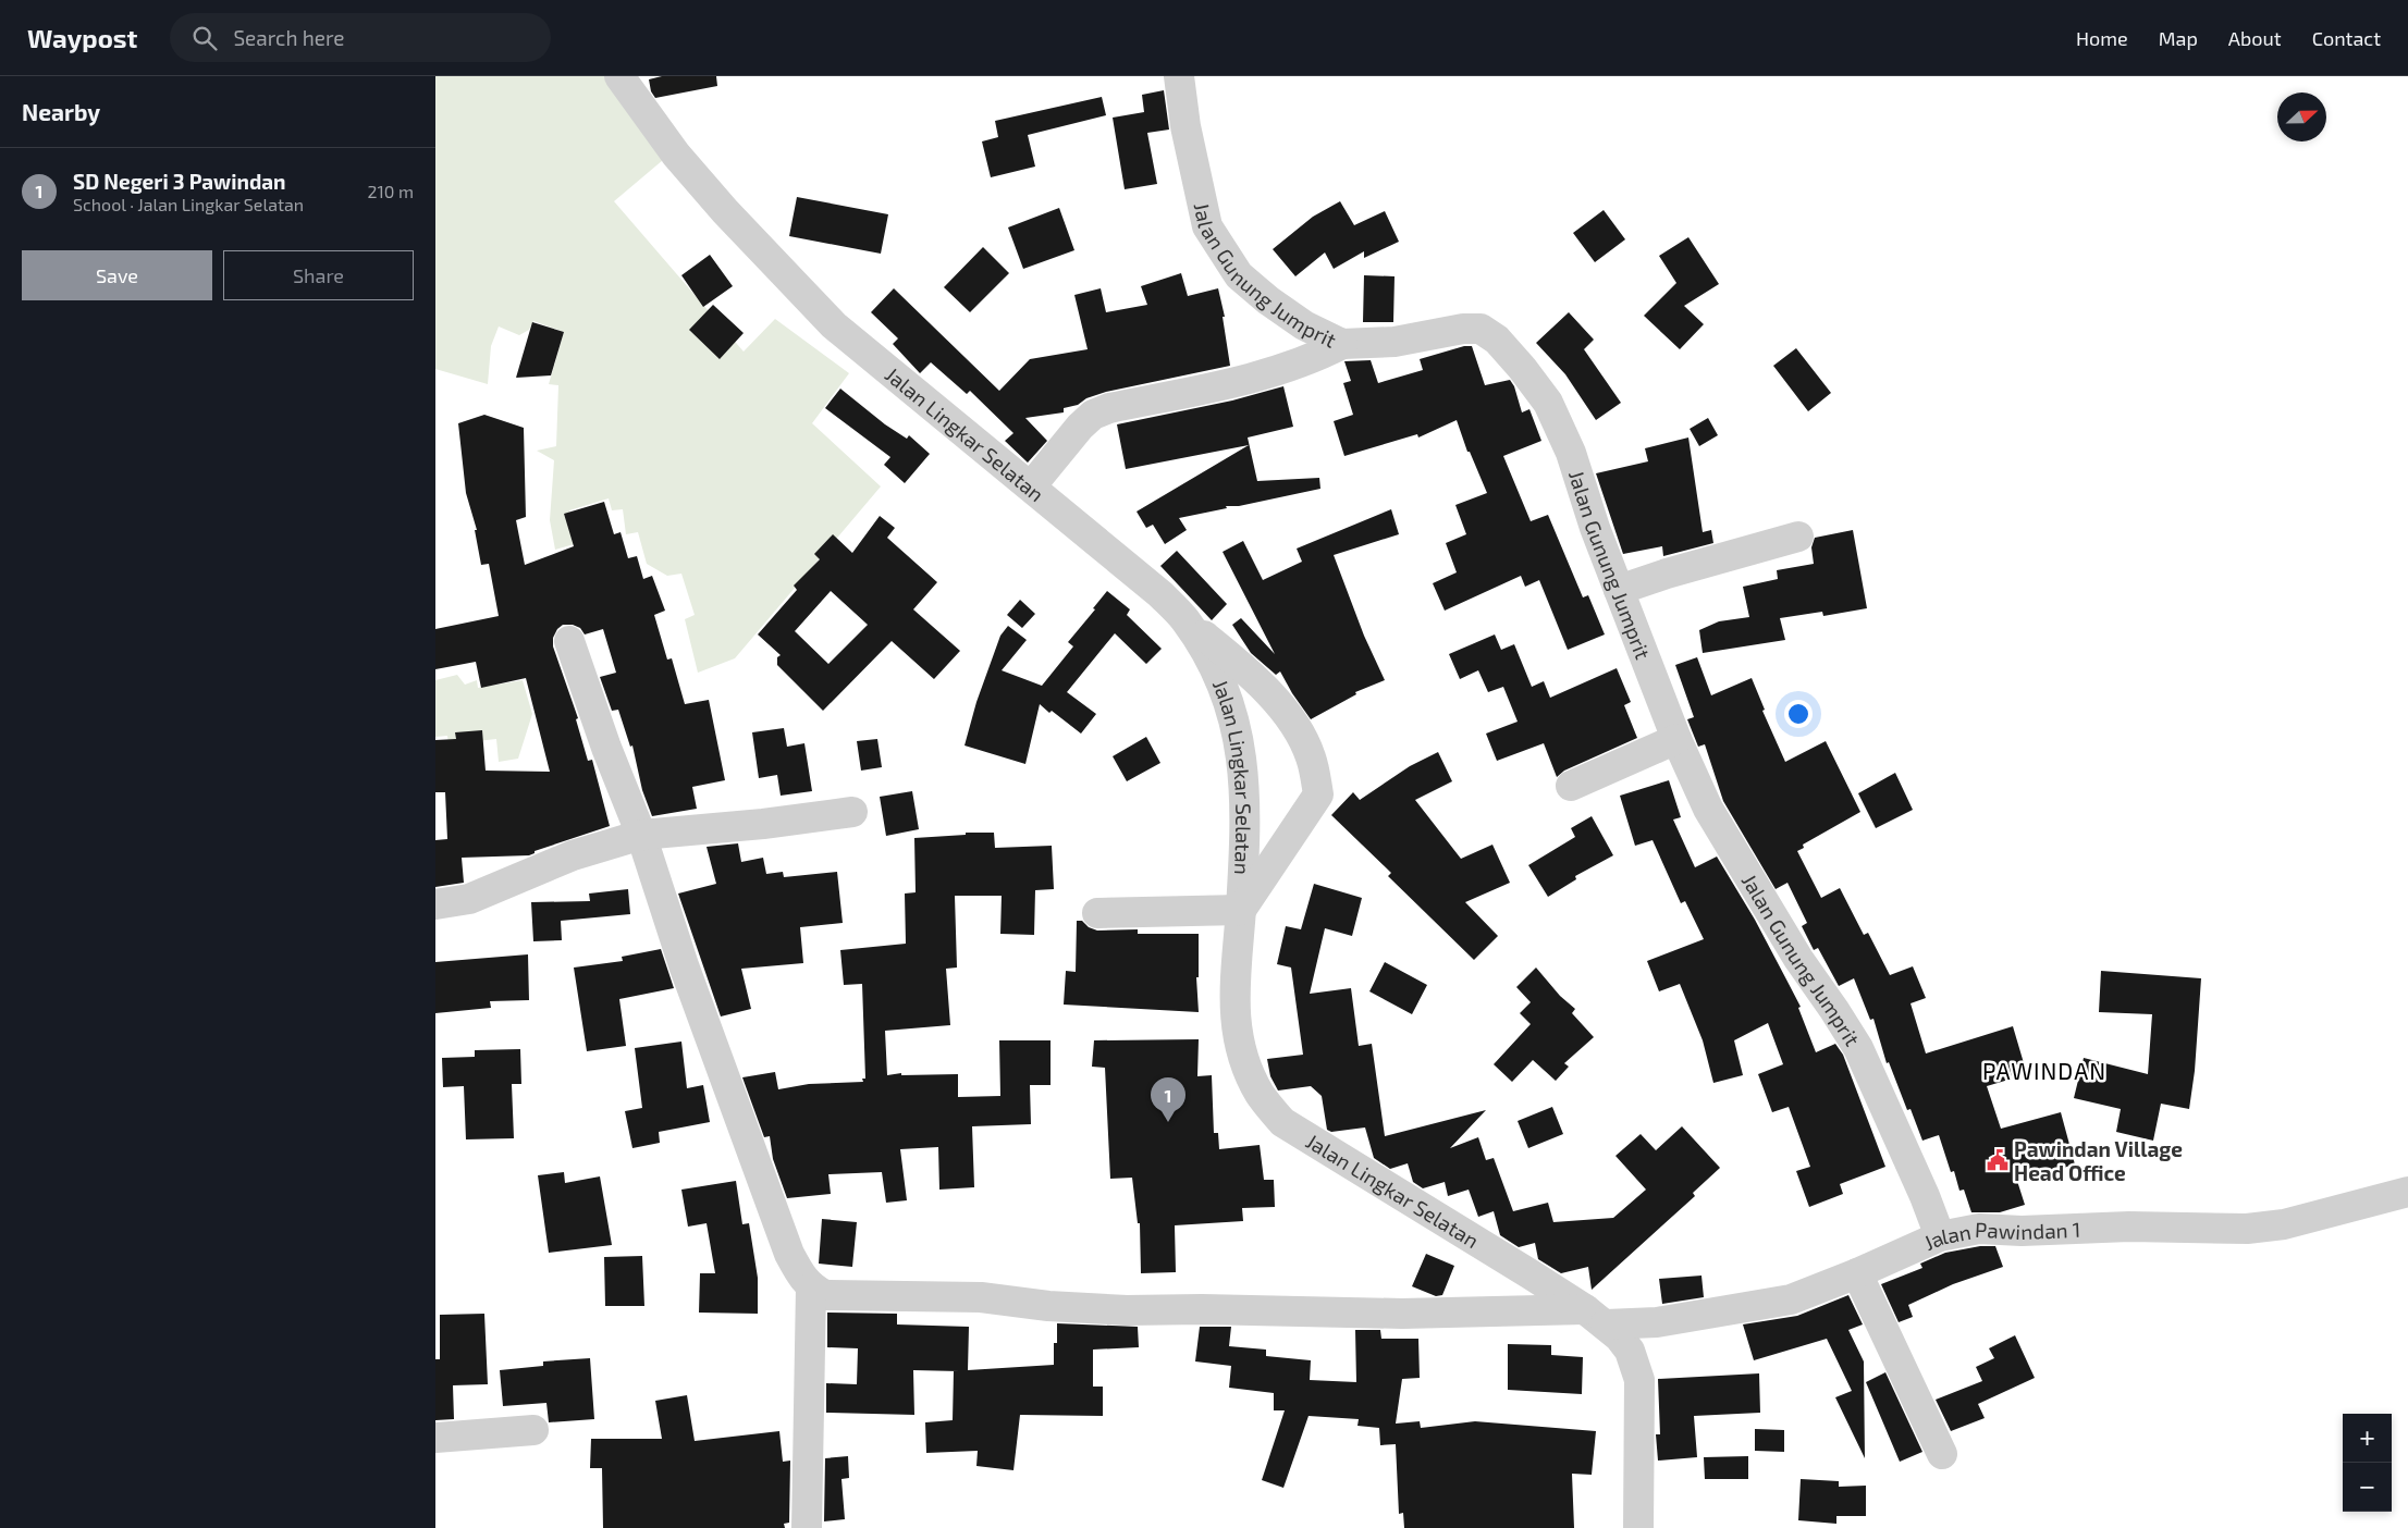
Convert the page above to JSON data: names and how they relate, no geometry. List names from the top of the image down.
{
  "streets": {
    "street": ["Jalan Gunung Jumprit", "Jalan Lingkar Selatan", "Jalan Pawindan 1"]
  },
  "crossings": [
    ["Jalan Gunung Jumprit", "Jalan Pawindan 1"],
    ["Jalan Lingkar Selatan", "Jalan Pawindan 1"]
  ],
  "districts": ["PAWINDAN"],
  "places": {
    "public building": ["Pawindan Village Head Office"]
  },
  "north": "right",
  "page": {
    "header": "Waypost",
    "search": "Search here",
    "nav": [
      "Home",
      "Map",
      "About",
      "Contact"
    ],
    "heading": "Nearby",
    "list": [
      {
        "mark": "1",
        "name": "SD Negeri 3 Pawindan",
        "note": "School · Jalan Lingkar Selatan",
        "value": "210 m"
      }
    ],
    "buttons": ["Save", "Share"],
    "pins": "1",
    "map_buttons": ["+", "−"]
  }
}
